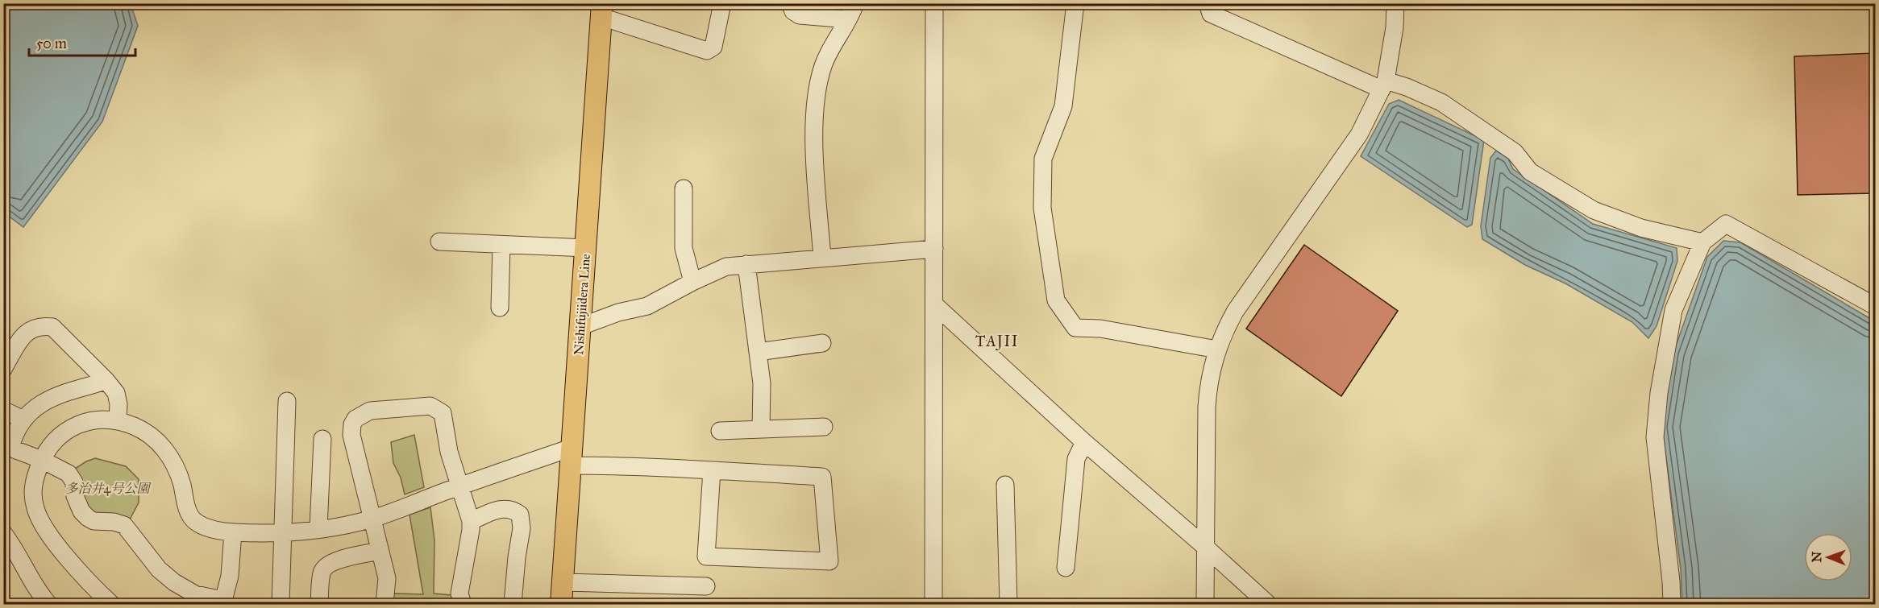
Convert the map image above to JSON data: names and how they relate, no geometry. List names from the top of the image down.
{
  "streets": {
    "main road": ["Nishifujiidera Line"]
  },
  "districts": ["TAJII"],
  "parks": ["多治井4号公園"],
  "scale_bar": "50 m",
  "north": "left"
}
